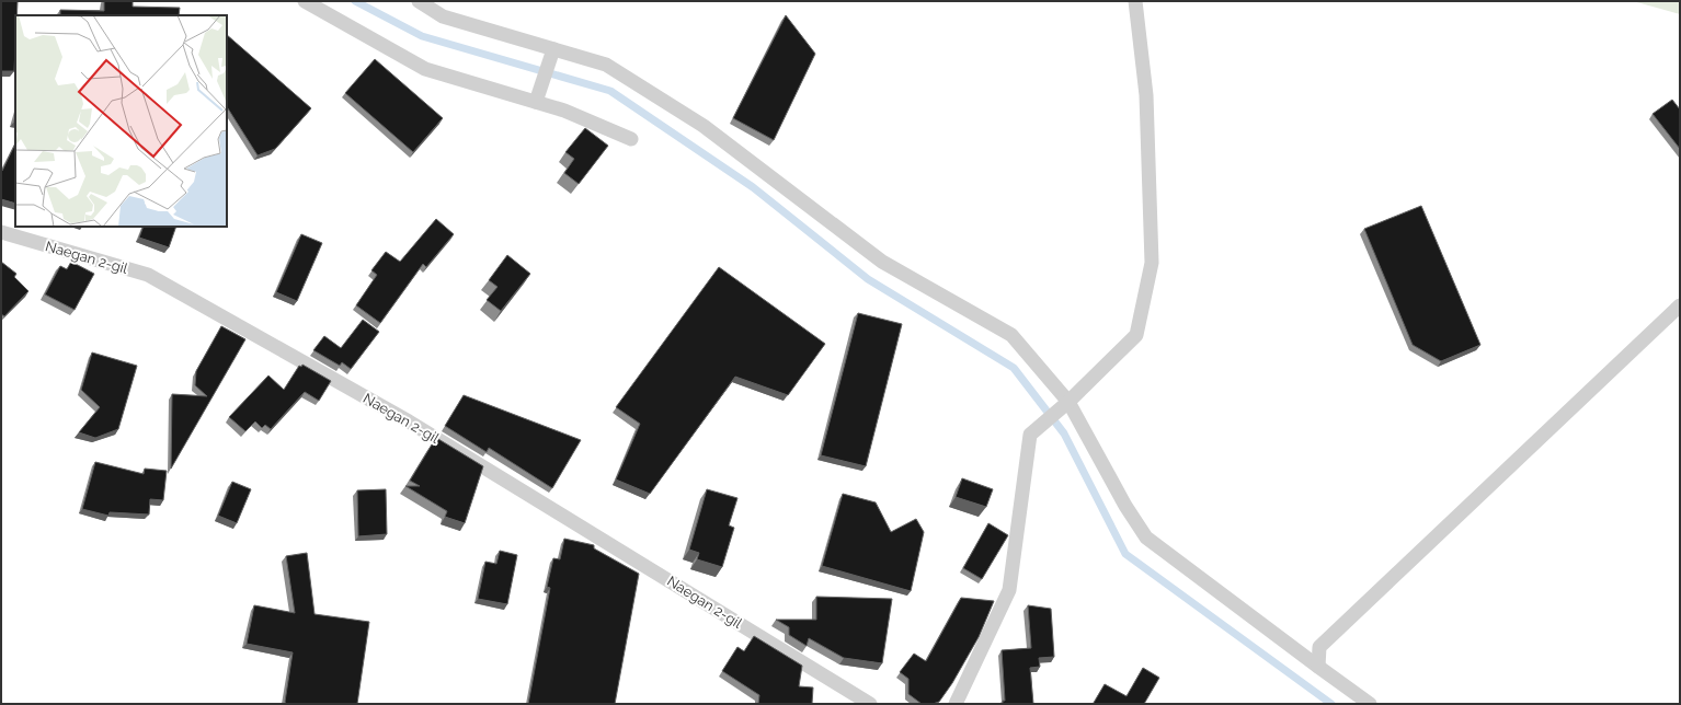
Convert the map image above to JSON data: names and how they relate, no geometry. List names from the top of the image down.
{
  "streets": {
    "lane": ["Naegan 2-gil"]
  }
}
